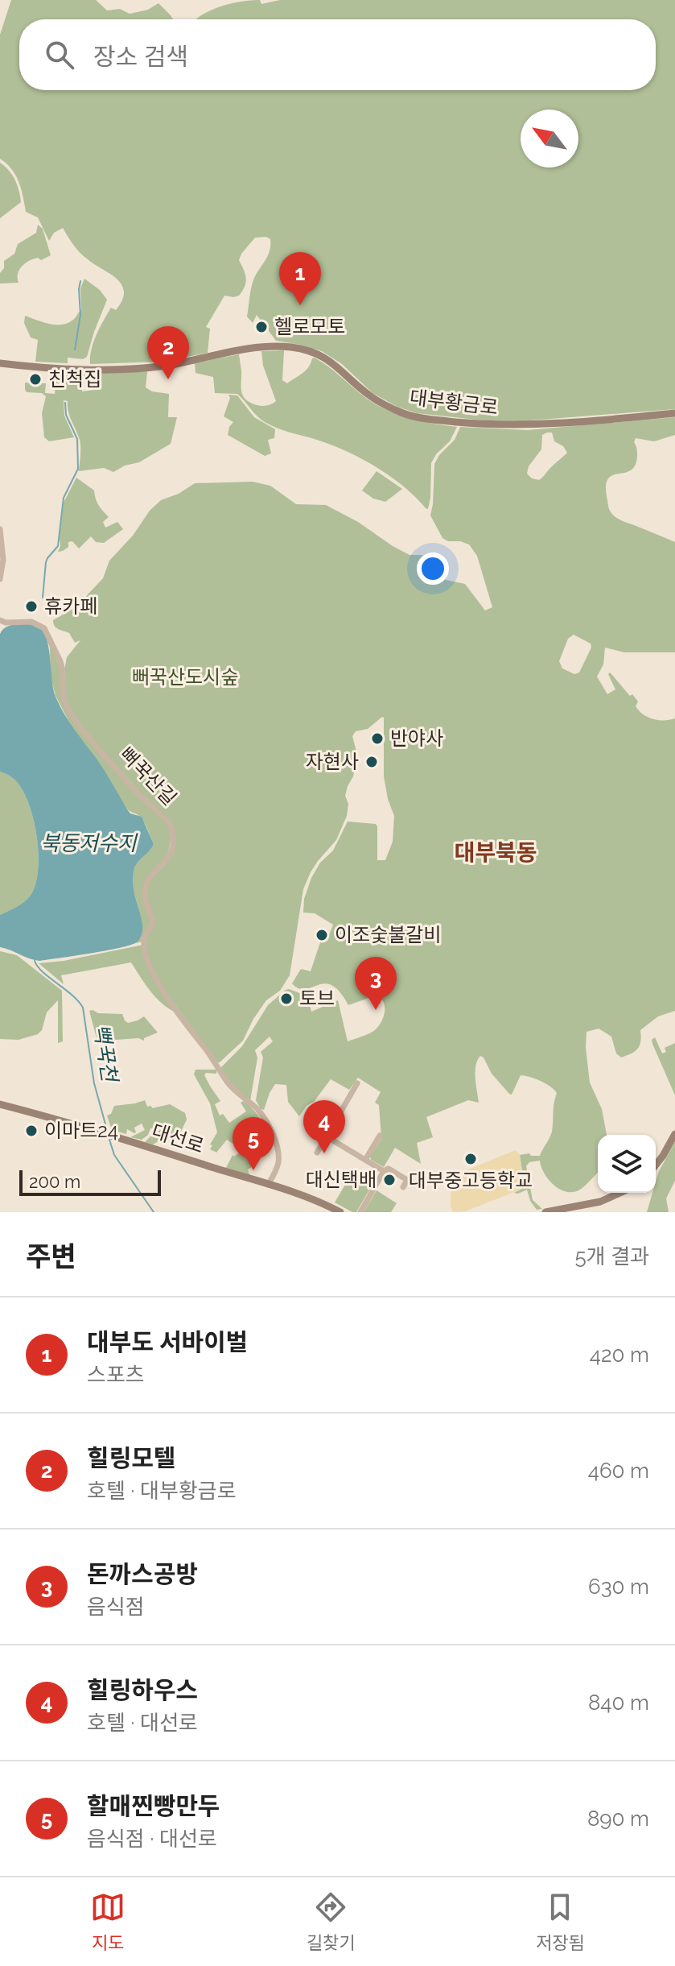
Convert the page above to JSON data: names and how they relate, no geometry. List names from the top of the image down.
{
  "streets": {
    "main road": ["대부황금로", "대선로"],
    "street": ["뻐꾹산길"]
  },
  "crossings": [
    ["뻐꾹산길", "대선로"]
  ],
  "districts": ["대부북동"],
  "water": ["북동저수지", "뻑꾹천"],
  "parks": ["뻐꾹산도시숲"],
  "places": [
    "헬로모토",
    "친척집",
    "휴카페",
    "반야사",
    "자현사",
    "이조숯불갈비",
    "토브",
    "이마트24",
    "대부중고등학교",
    "대신택배"
  ],
  "scale_bar": "200 m",
  "north": "top left",
  "page": {
    "search": "장소 검색",
    "pins": [
      "1",
      "2",
      "3",
      "4",
      "5"
    ],
    "scale": "200 m",
    "heading": ["주변", "5개 결과"],
    "list": [
      {
        "mark": "1",
        "name": "대부도 서바이벌",
        "note": "스포츠",
        "value": "420 m"
      },
      {
        "mark": "2",
        "name": "힐링모텔",
        "note": "호텔 · 대부황금로",
        "value": "460 m"
      },
      {
        "mark": "3",
        "name": "돈까스공방",
        "note": "음식점",
        "value": "630 m"
      },
      {
        "mark": "4",
        "name": "힐링하우스",
        "note": "호텔 · 대선로",
        "value": "840 m"
      },
      {
        "mark": "5",
        "name": "할매찐빵만두",
        "note": "음식점 · 대선로",
        "value": "890 m"
      }
    ],
    "nav": ["지도", "길찾기", "저장됨"]
  }
}
